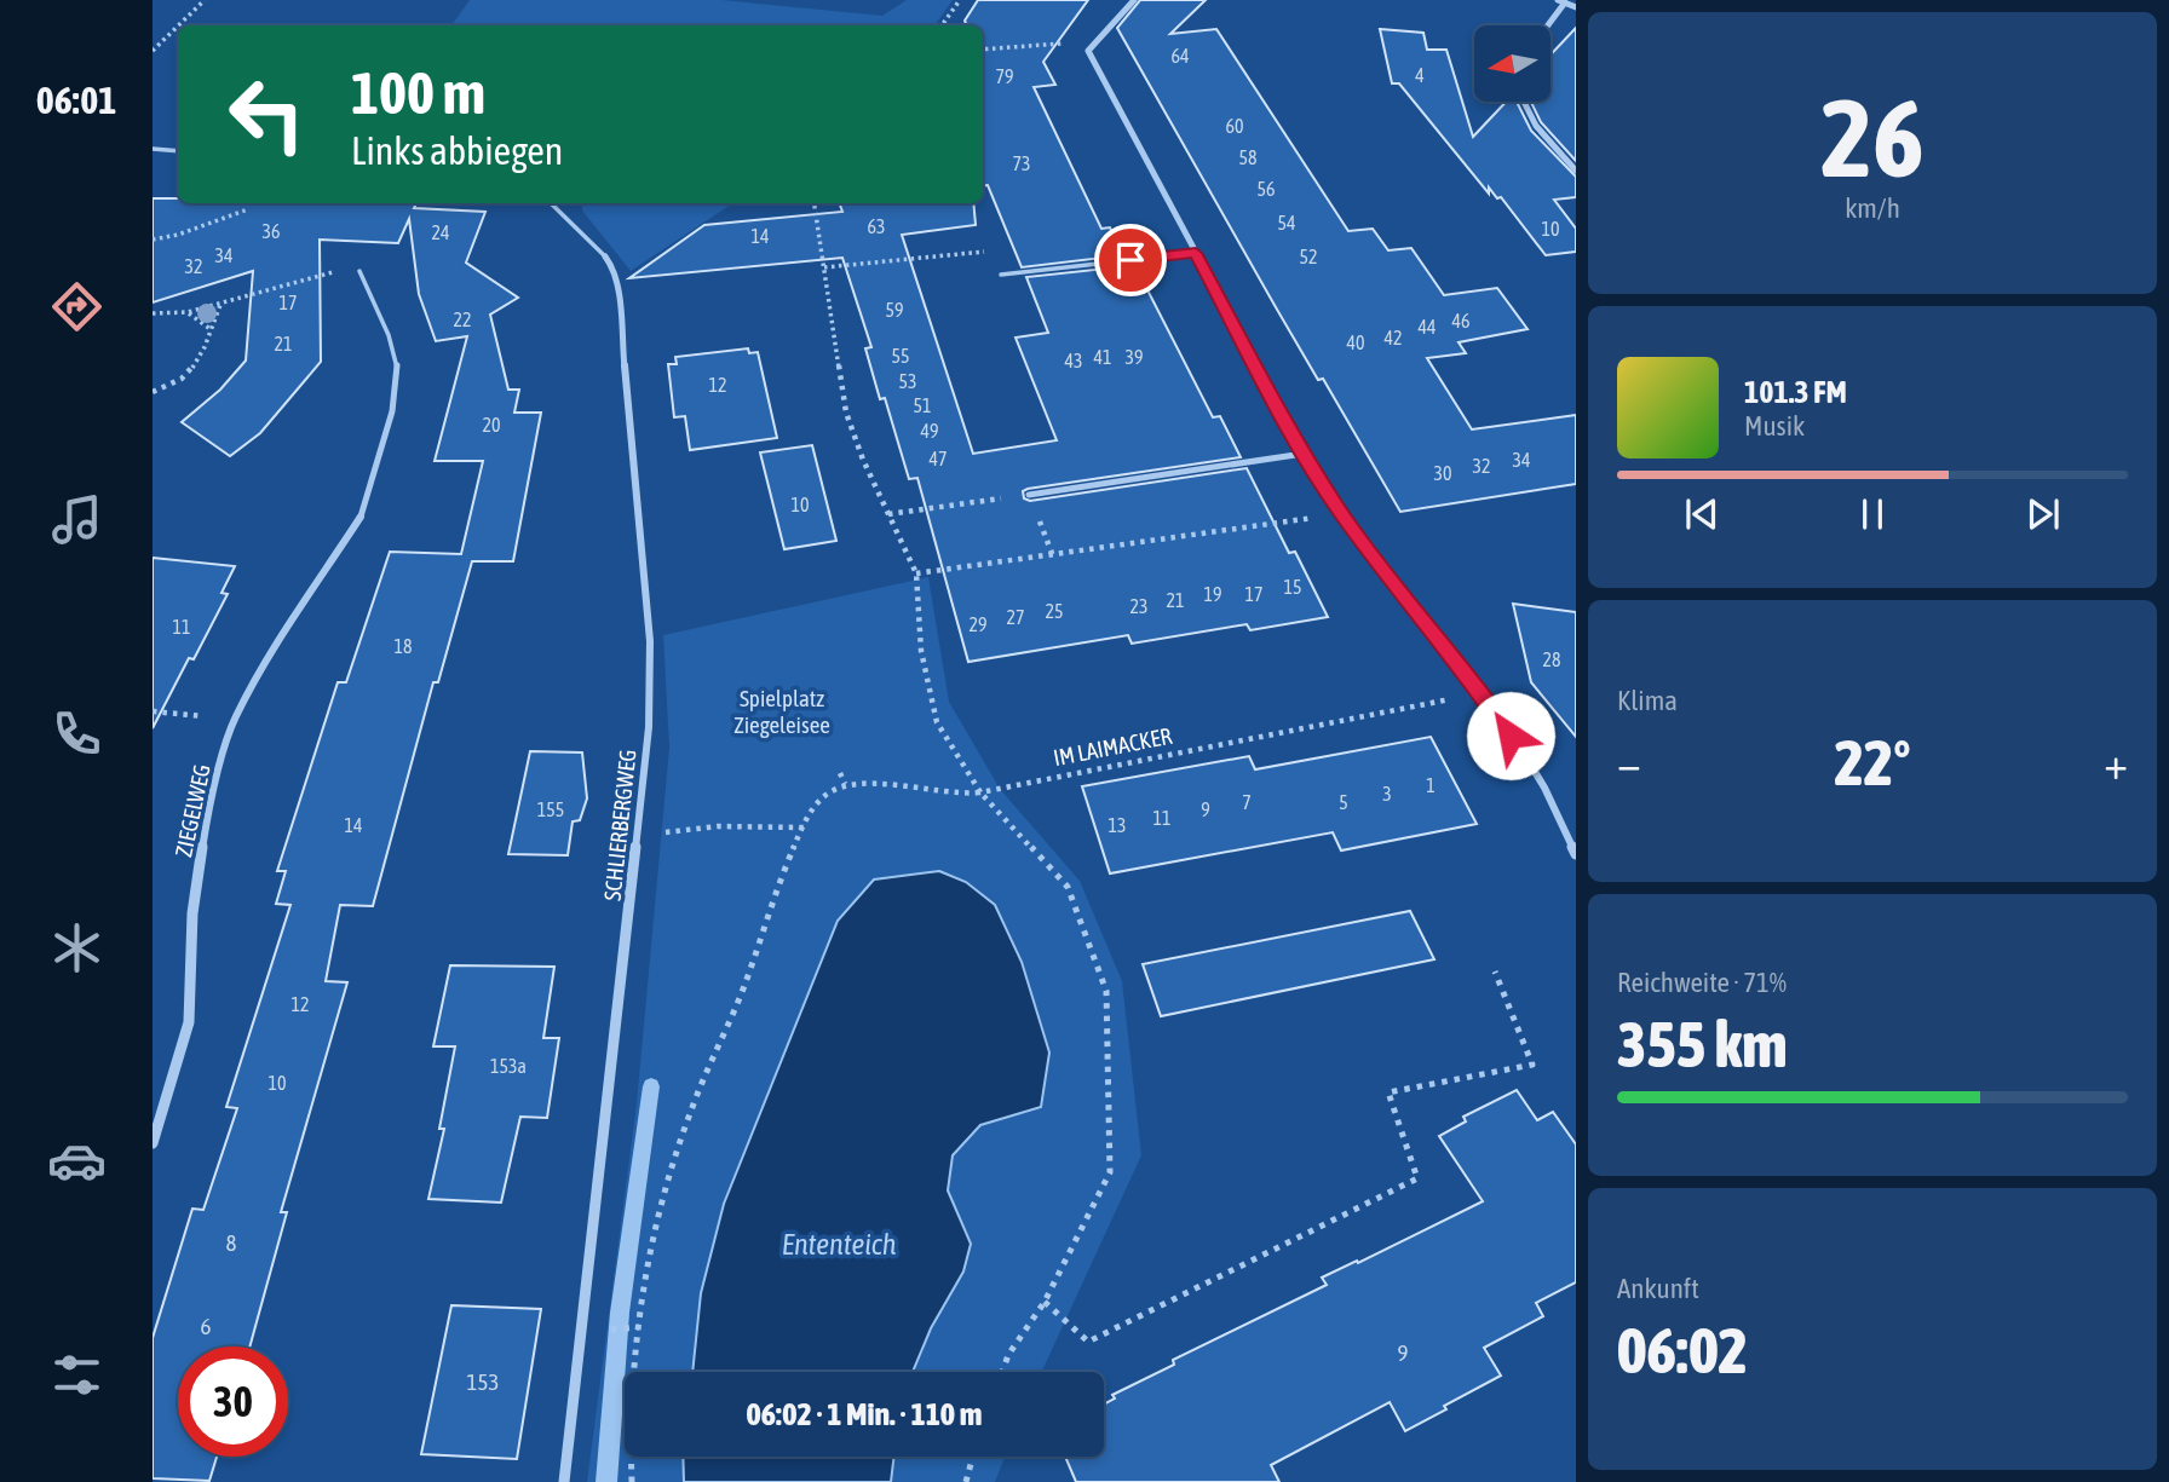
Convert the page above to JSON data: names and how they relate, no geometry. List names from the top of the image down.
{
  "streets": {
    "street": ["ZIEGELWEG", "SCHLIERBERGWEG"],
    "path": ["IM LAIMACKER"]
  },
  "water": ["Ententeich"],
  "parks": ["Spielplatz Ziegeleisee"],
  "house_numbers": [
    "64",
    "4",
    "79",
    "60",
    "58",
    "73",
    "56",
    "54",
    "63",
    "10",
    "36",
    "24",
    "14",
    "34",
    "52",
    "32",
    "17",
    "59",
    "22",
    "46",
    "44",
    "42",
    "40",
    "21",
    "55",
    "41",
    "39",
    "43",
    "53",
    "12",
    "51",
    "20",
    "49",
    "47",
    "34",
    "32",
    "30",
    "10",
    "15",
    "19",
    "17",
    "21",
    "23",
    "25",
    "27",
    "29",
    "11",
    "18",
    "28",
    "1",
    "3",
    "7",
    "5",
    "155",
    "9",
    "11",
    "14",
    "13",
    "12",
    "153a",
    "10",
    "8",
    "6",
    "9",
    "153"
  ],
  "north": "left",
  "page": {
    "tabs": "06:01",
    "tile": [
      ["26", "km/h"],
      "Klima",
      ["Reichweite · 71%", "355 km"],
      ["Ankunft", "06:02"]
    ],
    "turn": ["100 m", "Links abbiegen"],
    "song": ["101.3 FM", "Musik"],
    "heat": ["−", "22°", "+"],
    "limit": "30",
    "trip": "06:02 · 1 Min. · 110 m"
  }
}
